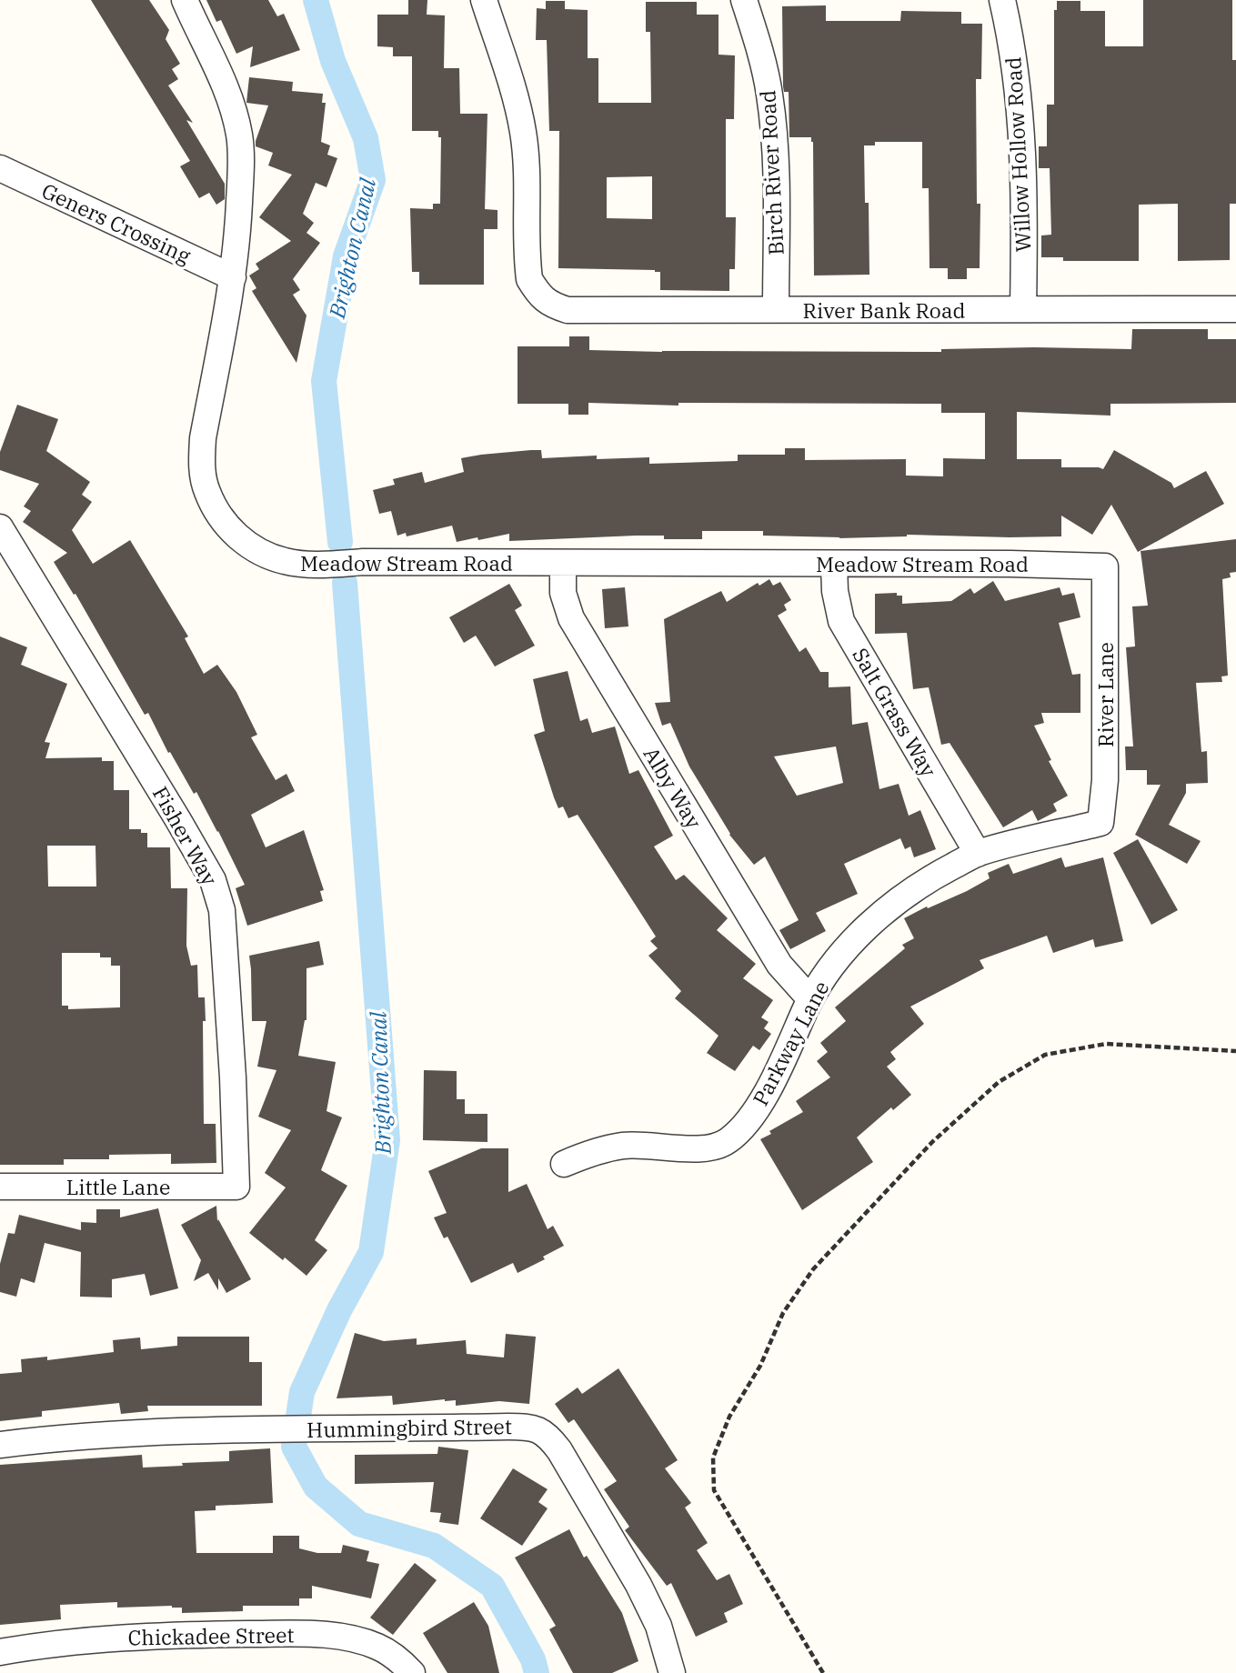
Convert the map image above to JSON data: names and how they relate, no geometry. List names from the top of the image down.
{
  "streets": {
    "street": [
      "Willow Hollow Road",
      "Birch River Road",
      "Geners Crossing",
      "River Bank Road",
      "Meadow Stream Road",
      "River Lane",
      "Salt Grass Way",
      "Alby Way",
      "Fisher Way",
      "Parkway Lane",
      "Little Lane",
      "Hummingbird Street",
      "Chickadee Street"
    ]
  },
  "crossings": [
    ["Willow Hollow Road", "River Bank Road"],
    ["Birch River Road", "River Bank Road"],
    ["Geners Crossing", "Meadow Stream Road"],
    ["Meadow Stream Road", "River Lane"],
    ["Meadow Stream Road", "Salt Grass Way"],
    ["Meadow Stream Road", "Alby Way"],
    ["River Lane", "Parkway Lane"],
    ["Salt Grass Way", "Parkway Lane"],
    ["Alby Way", "Parkway Lane"],
    ["Fisher Way", "Little Lane"]
  ],
  "water": ["Brighton Canal"]
}
